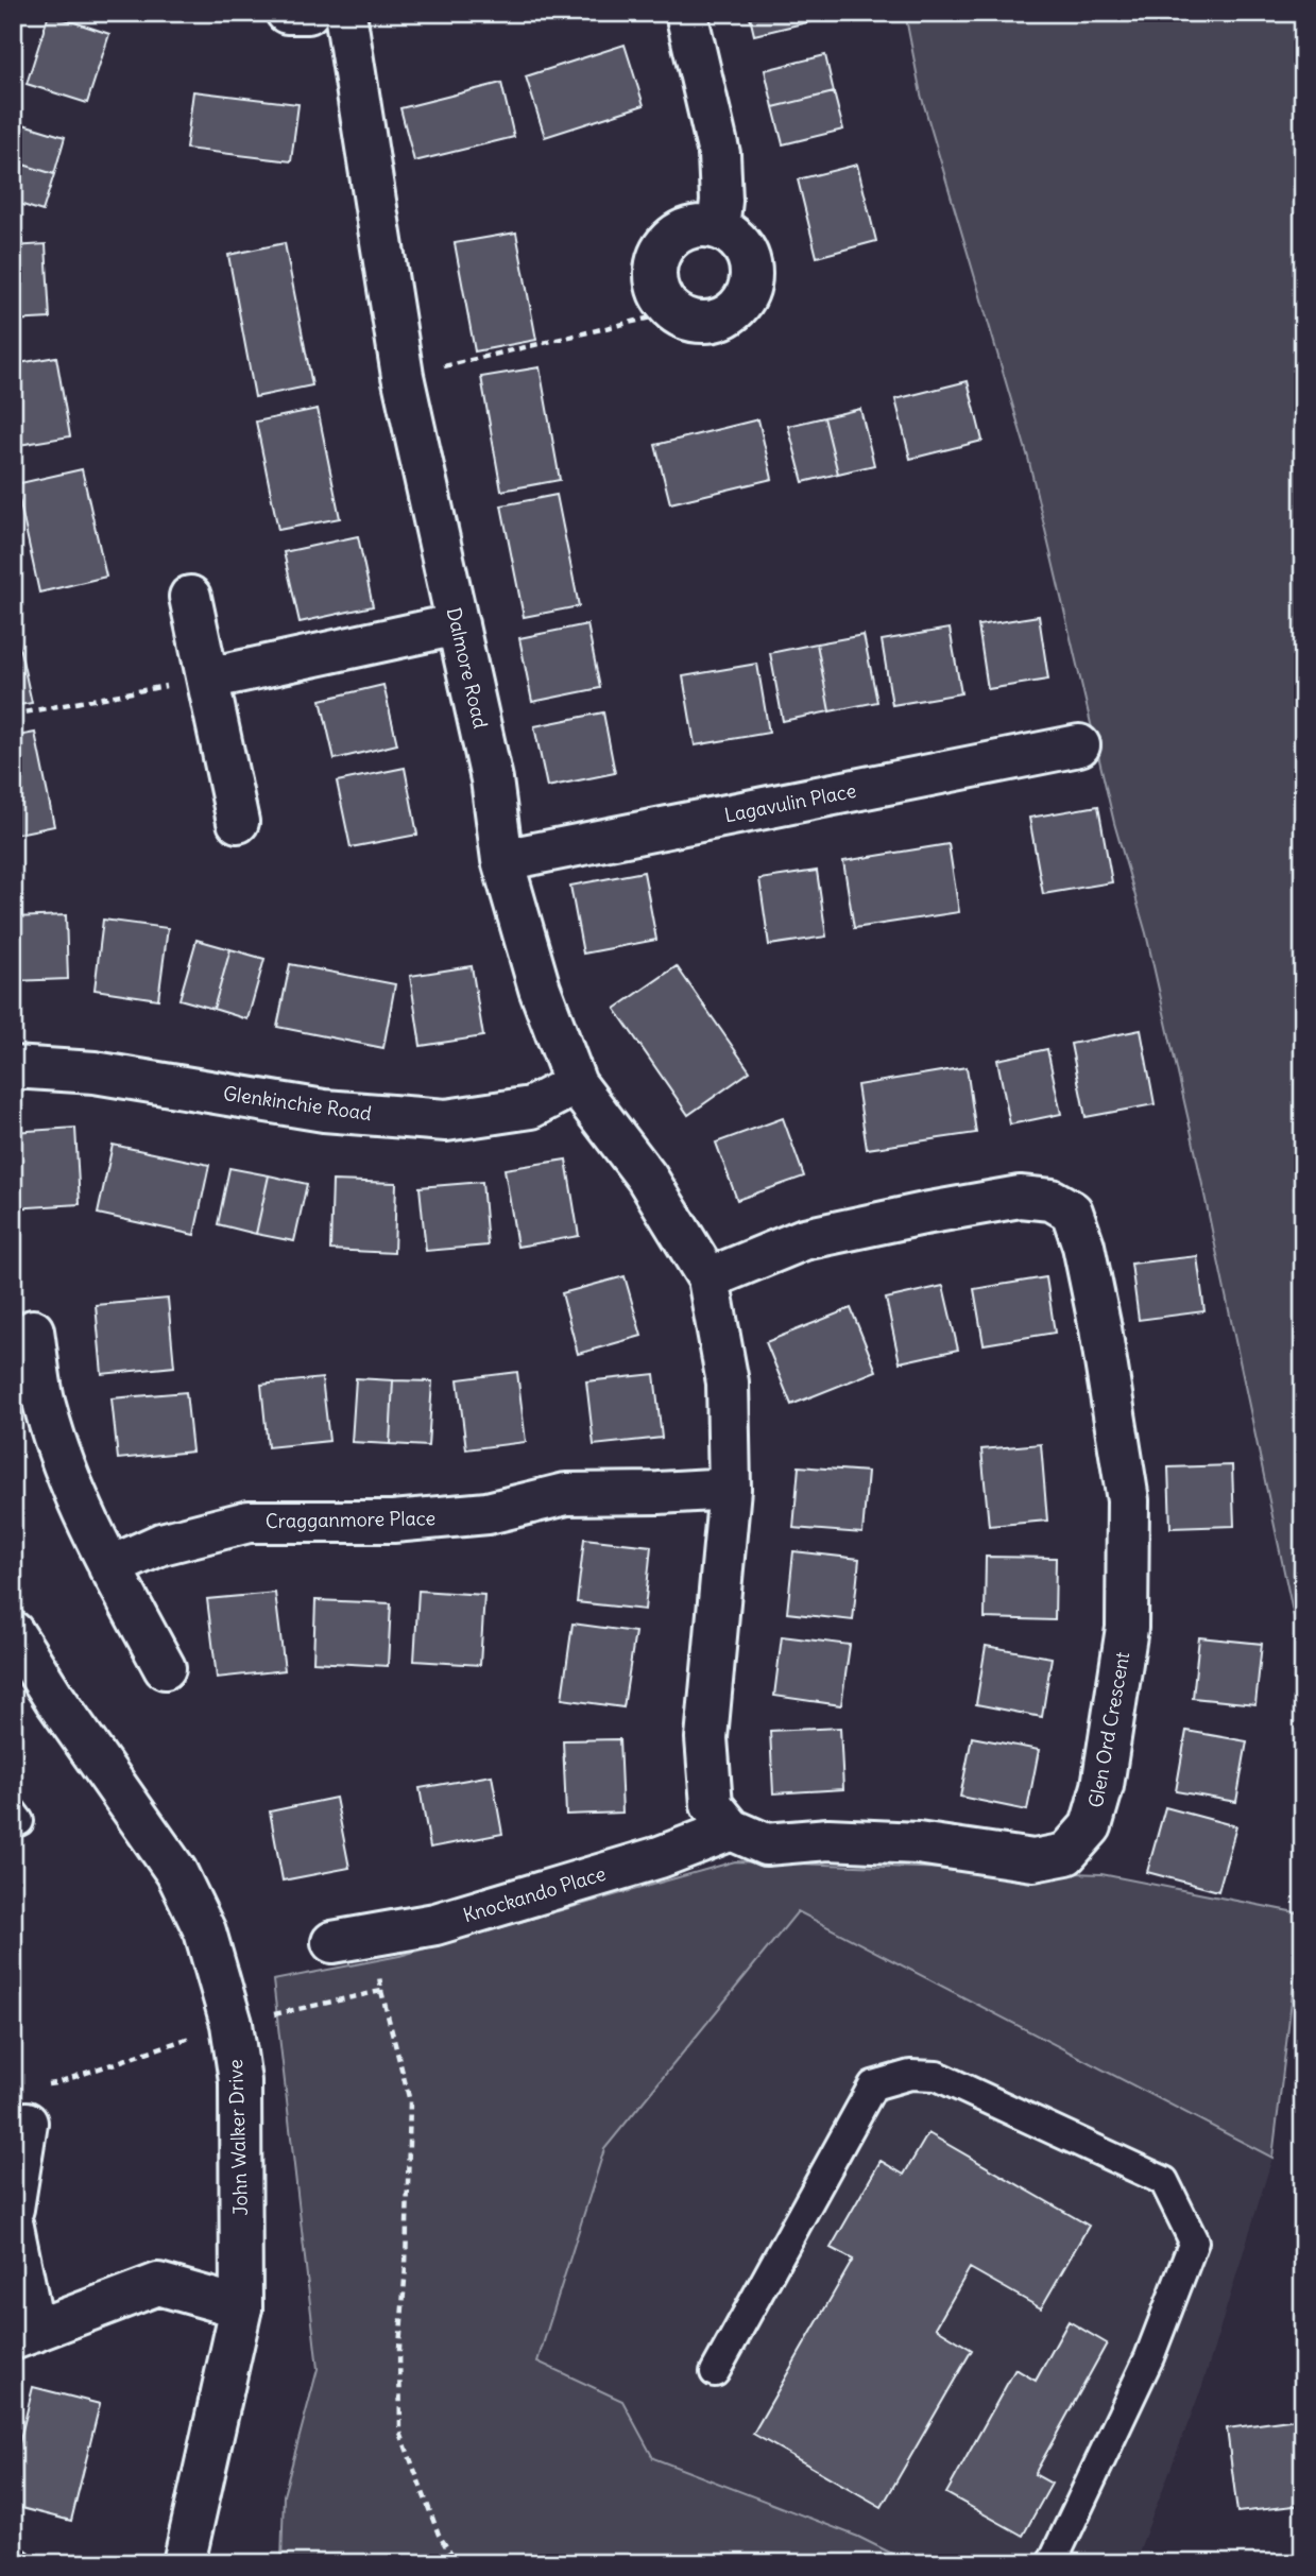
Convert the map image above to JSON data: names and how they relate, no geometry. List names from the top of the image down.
{
  "streets": {
    "street": [
      "Dalmore Road",
      "Lagavulin Place",
      "Glenkinchie Road",
      "Cragganmore Place",
      "Glen Ord Crescent",
      "Knockando Place",
      "John Walker Drive"
    ]
  },
  "crossings": [
    ["Dalmore Road", "Lagavulin Place"],
    ["Dalmore Road", "Glenkinchie Road"],
    ["Dalmore Road", "Glen Ord Crescent"],
    ["Glen Ord Crescent", "Knockando Place"]
  ]
}
